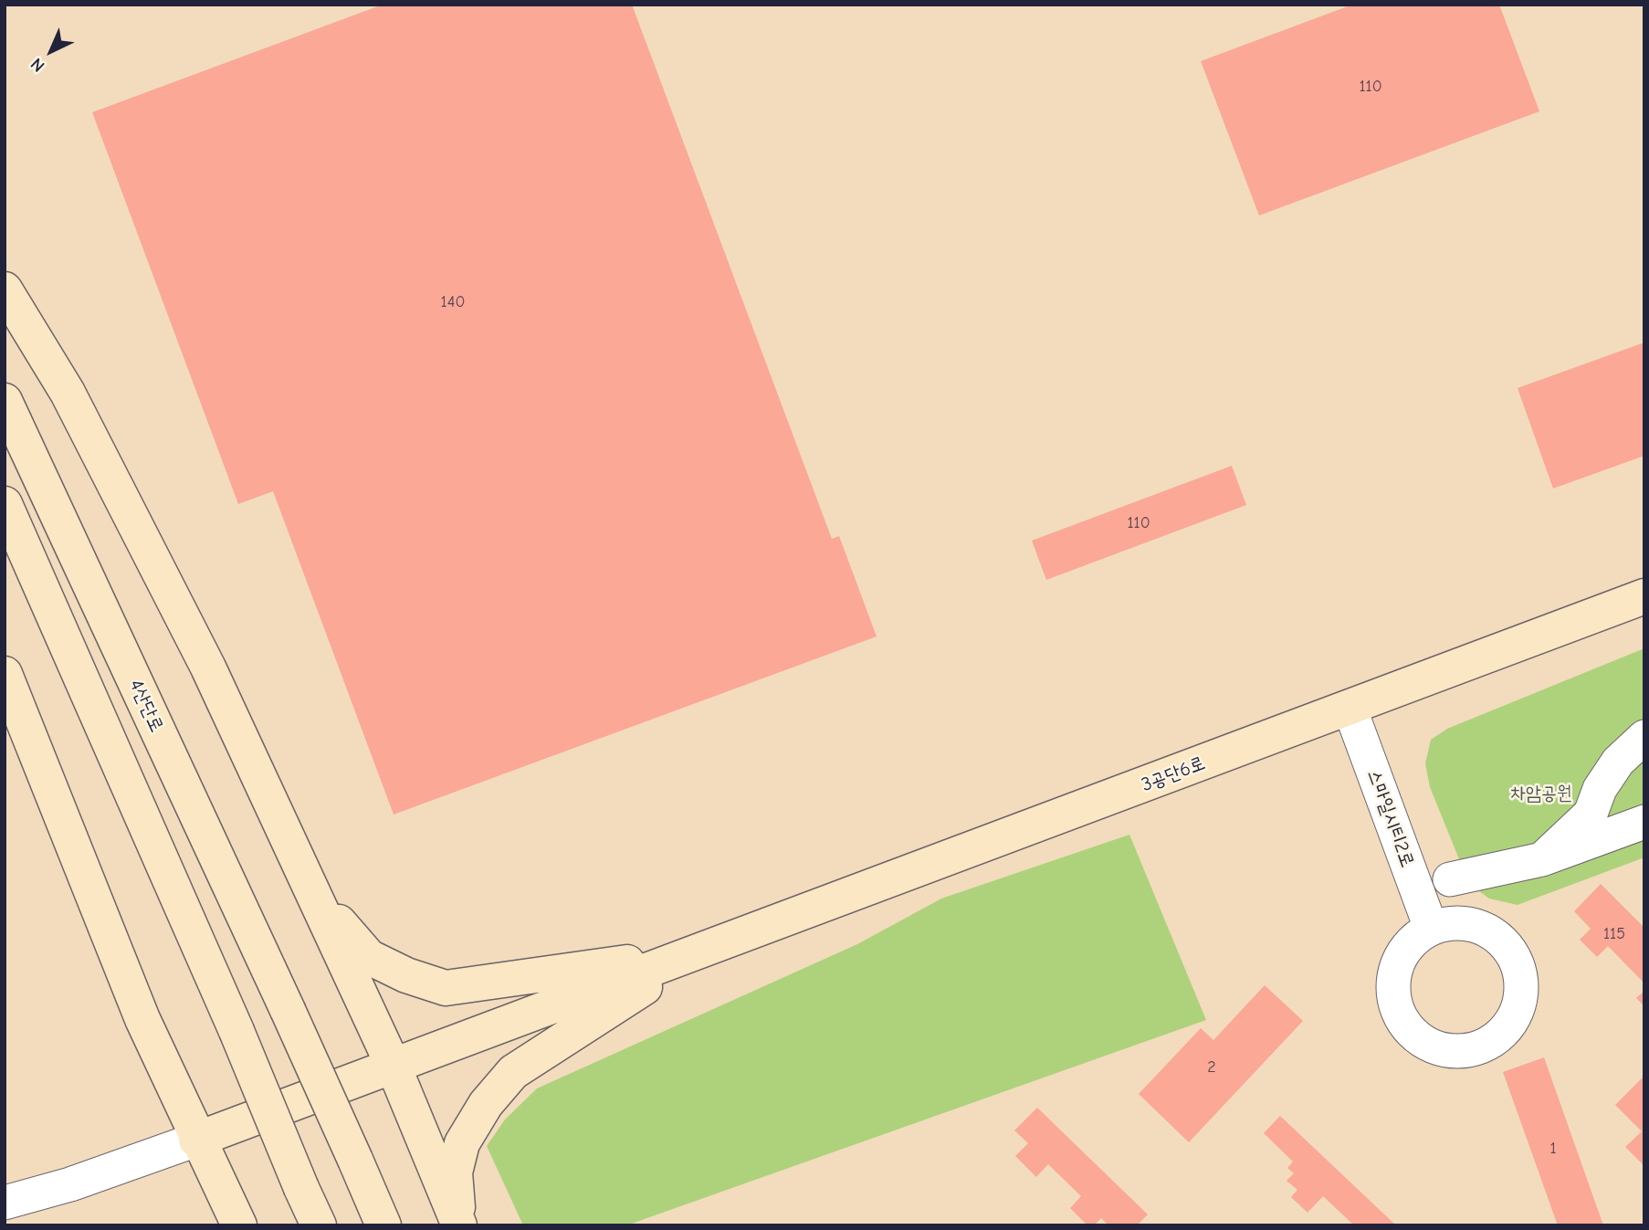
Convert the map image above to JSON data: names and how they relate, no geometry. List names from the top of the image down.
{
  "streets": {
    "main road": ["4산단로", "3공단6로"],
    "street": ["스마일시티2로"]
  },
  "crossings": [
    ["3공단6로", "스마일시티2로"]
  ],
  "parks": ["차암공원"],
  "house_numbers": [
    "110",
    "140",
    "110",
    "115",
    "2",
    "1"
  ],
  "north": "bottom left"
}
